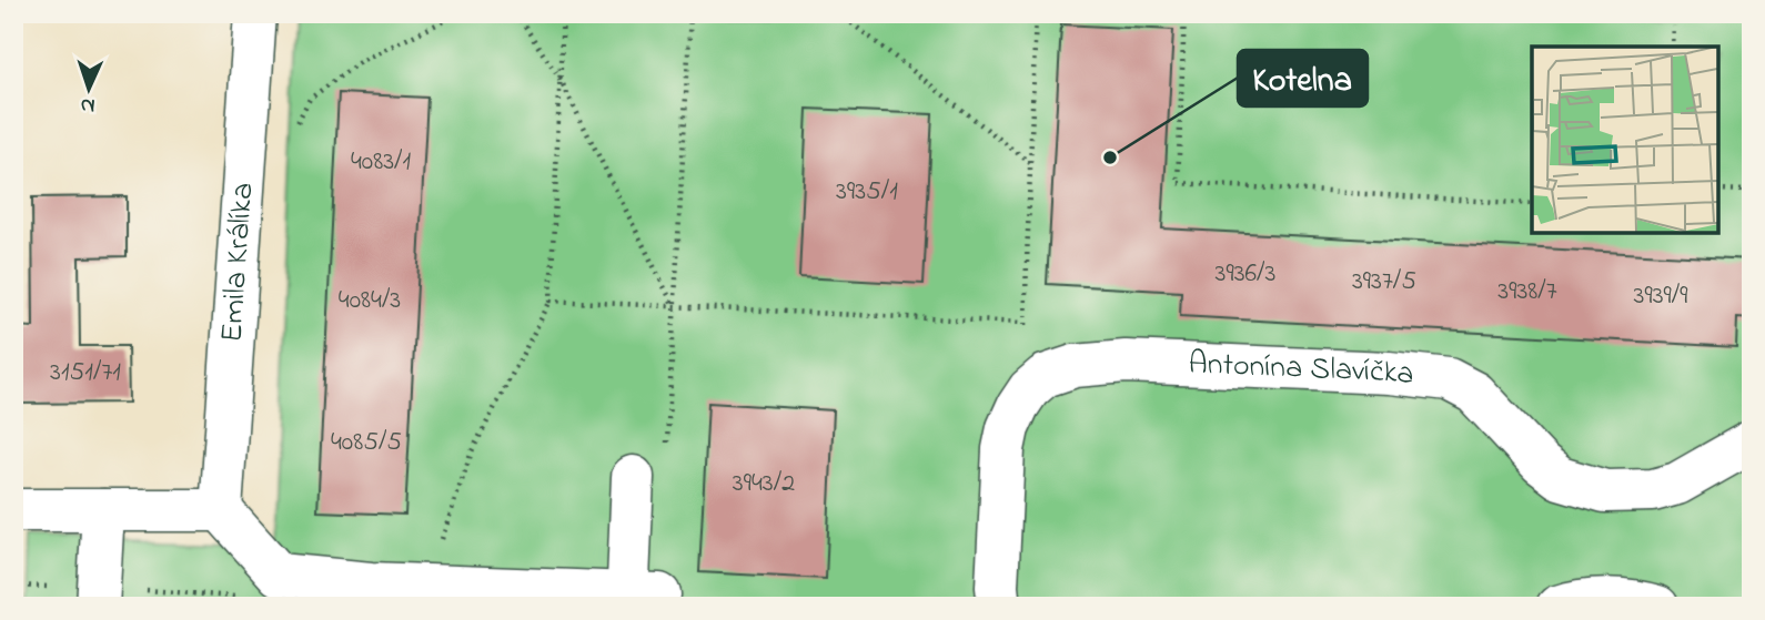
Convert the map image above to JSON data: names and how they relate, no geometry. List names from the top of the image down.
{
  "streets": {
    "street": ["Emila Králíka", "Antonína Slavíčka"]
  },
  "places": ["Kotelna"],
  "house_numbers": [
    "4083/1",
    "3935/1",
    "3936/3",
    "3937/5",
    "3938/7",
    "3939/9",
    "4084/3",
    "3151/71",
    "4085/5",
    "3943/2"
  ],
  "north": "bottom"
}
